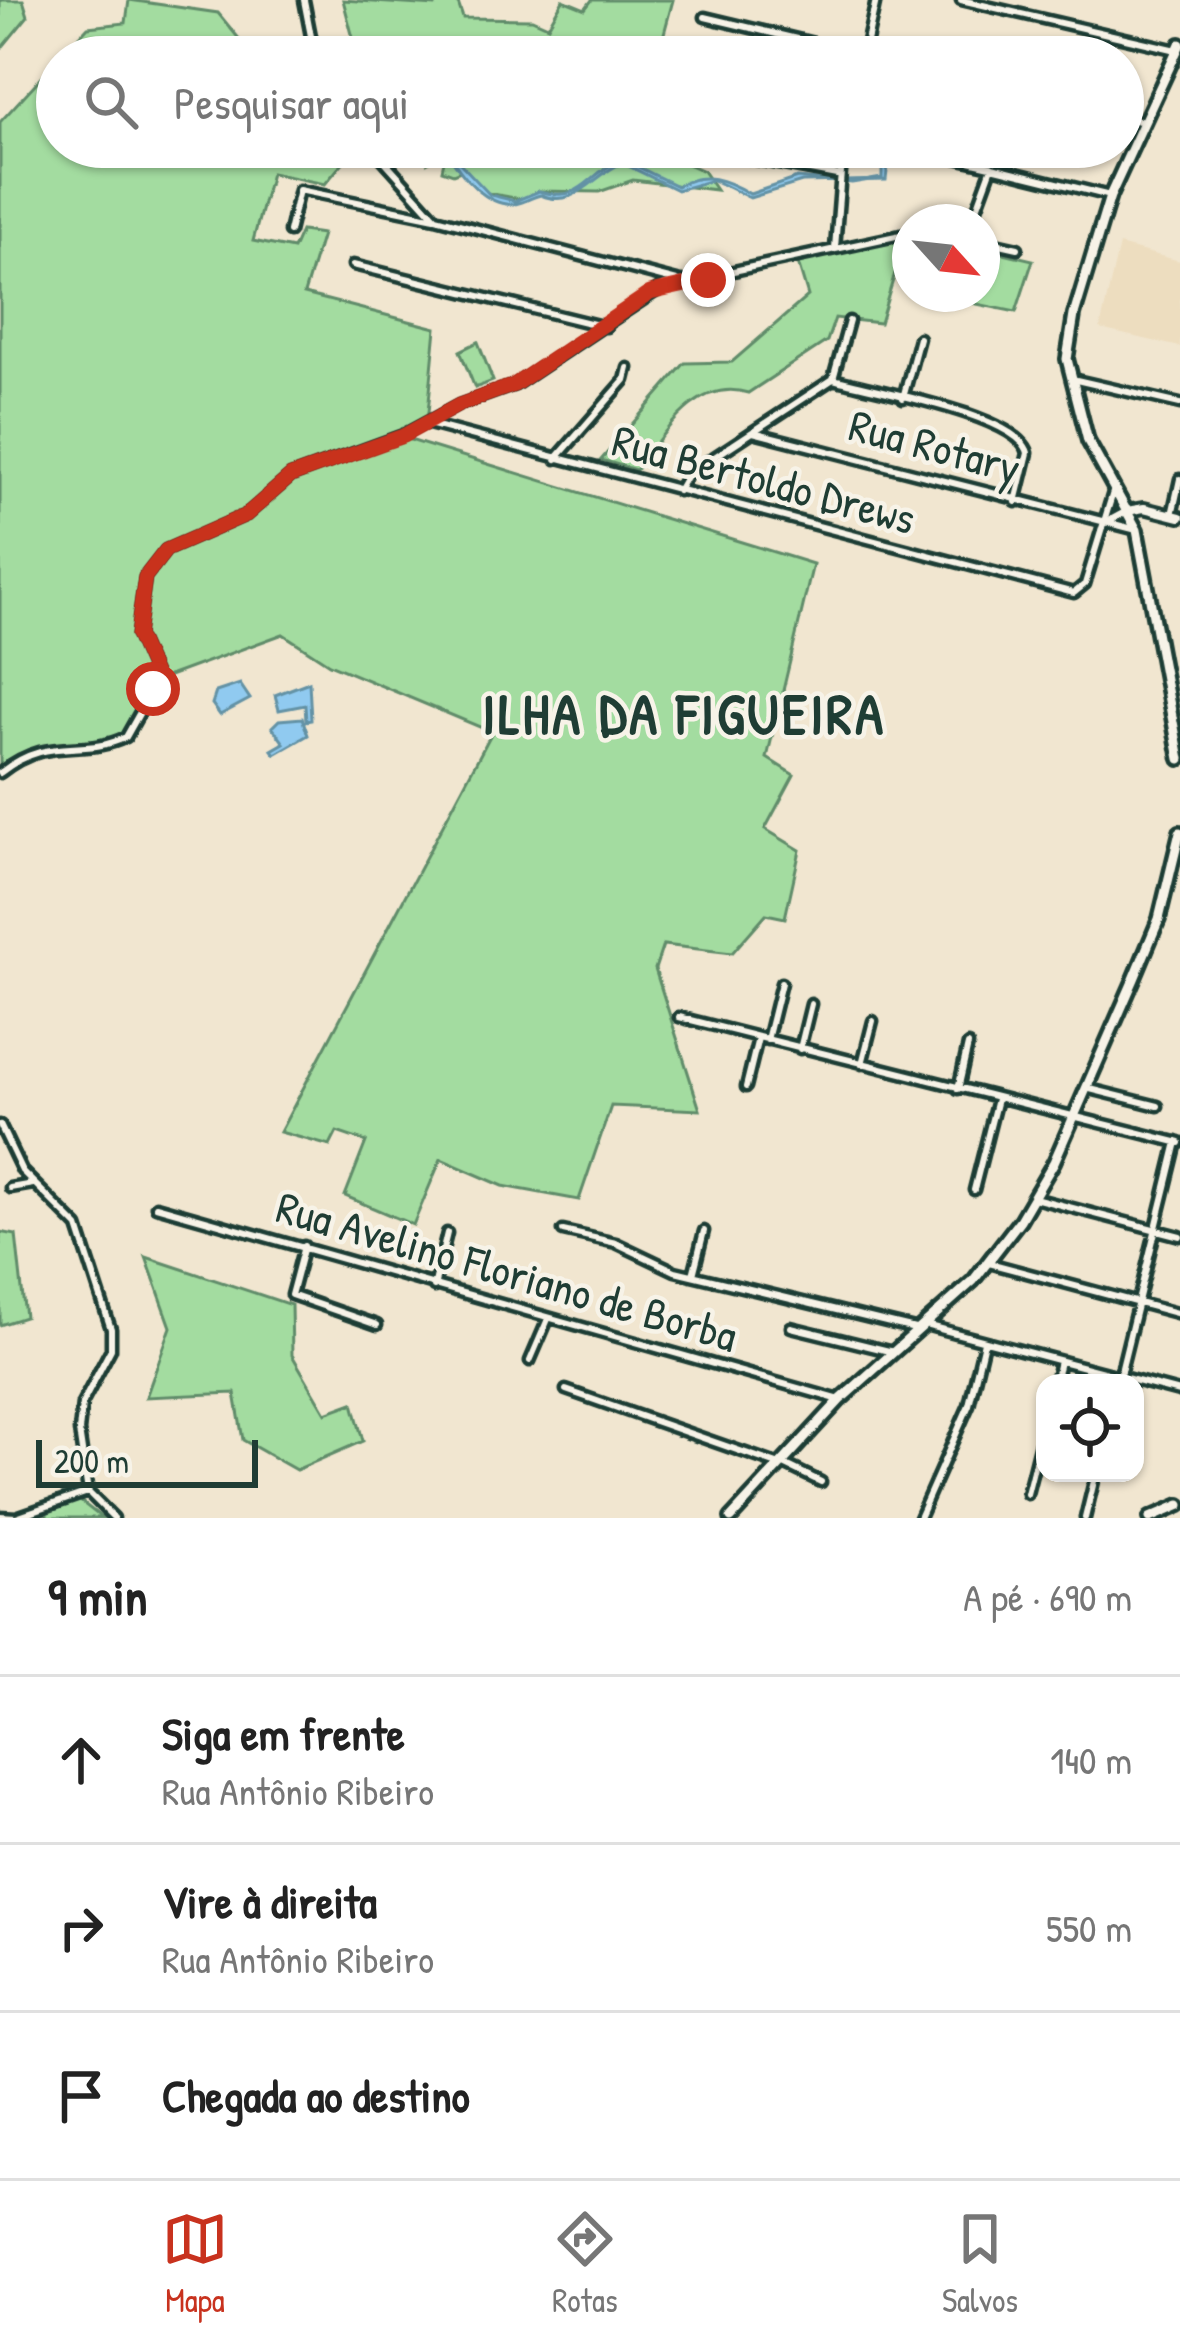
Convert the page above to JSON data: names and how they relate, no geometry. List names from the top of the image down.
{
  "streets": {
    "street": ["Rua Rotary", "Rua Bertoldo Drews", "Rua Avelino Floriano de Borba"]
  },
  "crossings": [
    ["Rua Rotary", "Rua Bertoldo Drews"]
  ],
  "districts": ["ILHA DA FIGUEIRA"],
  "scale_bar": "200 m",
  "north": "bottom right",
  "page": {
    "search": "Pesquisar aqui",
    "scale": "200 m",
    "heading": ["9 min", "A pé · 690 m"],
    "list": [
      ["Siga em frente", "Rua Antônio Ribeiro", "140 m"],
      ["Vire à direita", "Rua Antônio Ribeiro", "550 m"],
      "Chegada ao destino"
    ],
    "nav": ["Mapa", "Rotas", "Salvos"]
  }
}
